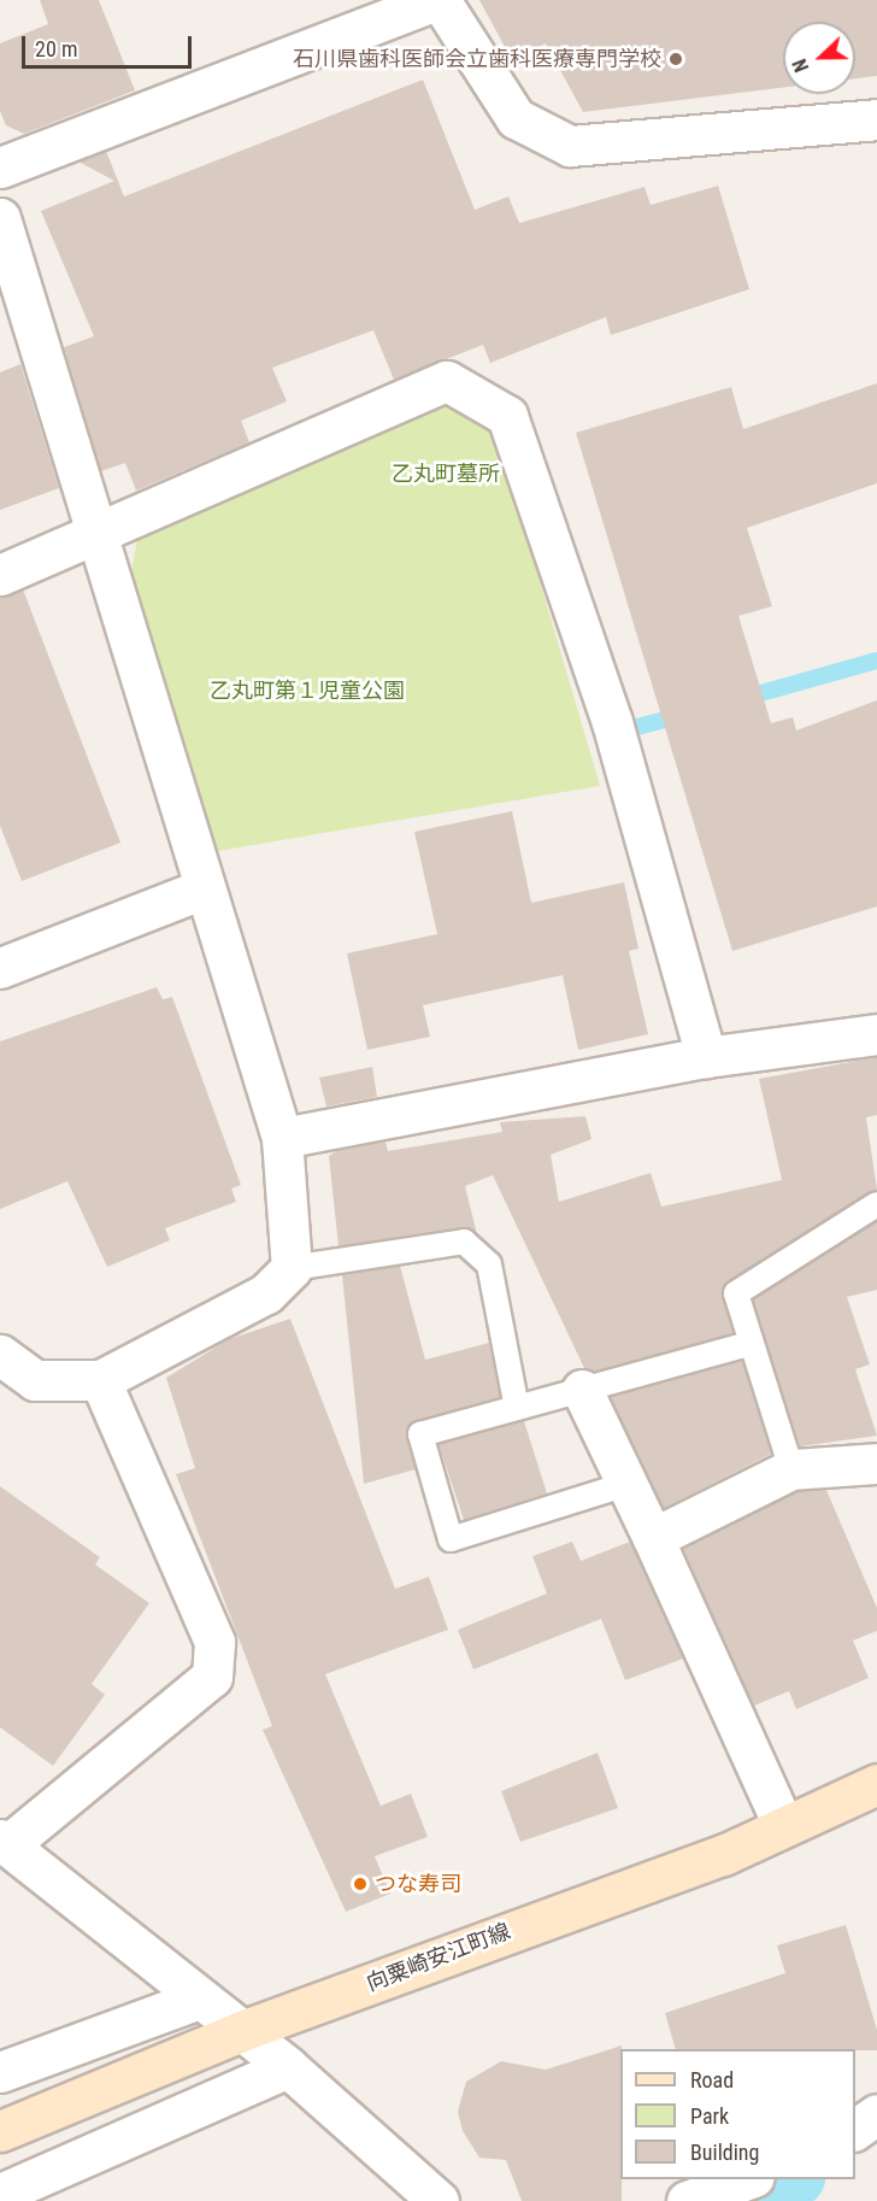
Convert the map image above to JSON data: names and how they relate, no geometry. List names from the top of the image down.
{
  "streets": {
    "main road": ["向粟崎安江町線"]
  },
  "parks": ["乙丸町墓所", "乙丸町第１児童公園"],
  "places": ["石川県歯科医師会立歯科医療専門学校", "つな寿司"],
  "legend": ["Road", "Park", "Building"],
  "scale_bar": "20 m",
  "north": "left"
}
